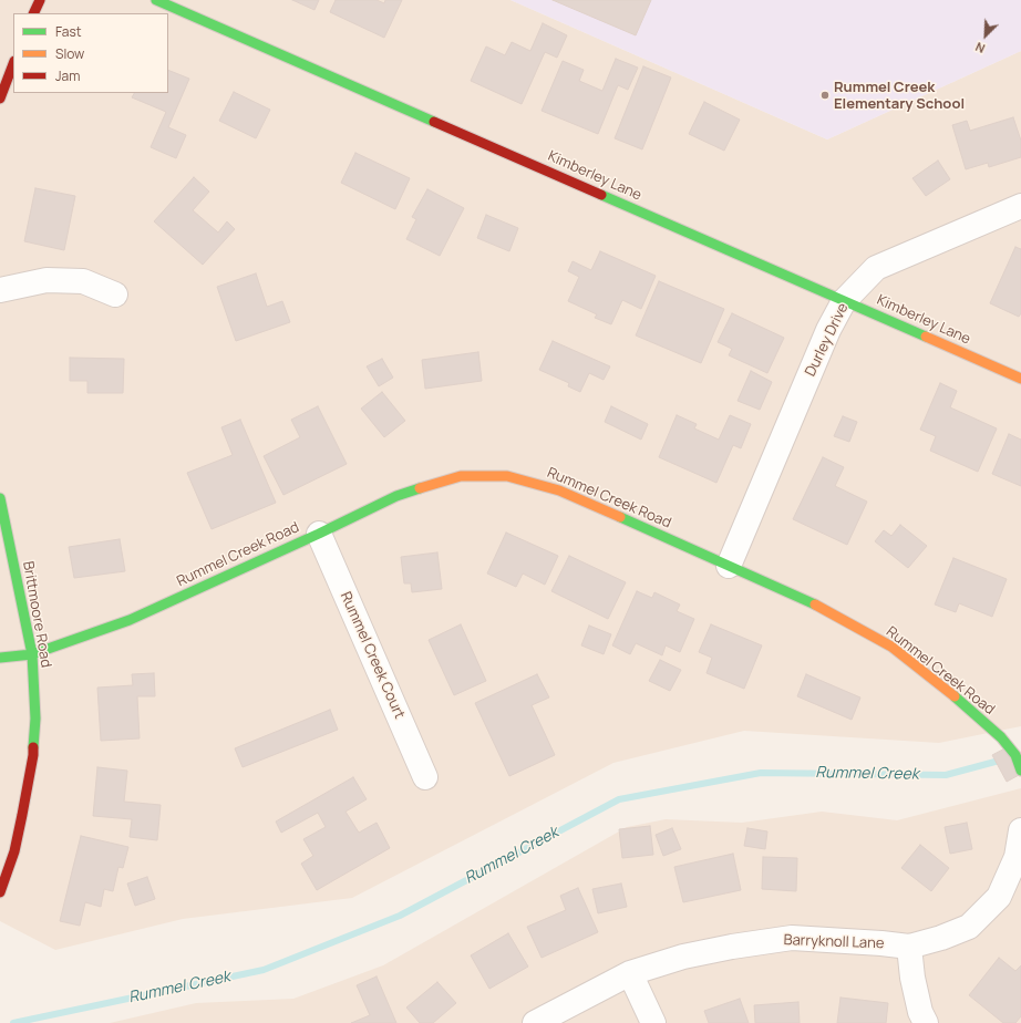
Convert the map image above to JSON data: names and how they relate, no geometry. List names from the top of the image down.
{
  "streets": {
    "street": [
      "Kimberley Lane",
      "Durley Drive",
      "Rummel Creek Road",
      "Brittmoore Road",
      "Rummel Creek Court",
      "Barryknoll Lane"
    ]
  },
  "crossings": [
    ["Kimberley Lane", "Durley Drive"],
    ["Durley Drive", "Rummel Creek Road"],
    ["Rummel Creek Road", "Brittmoore Road"],
    ["Rummel Creek Road", "Rummel Creek Court"]
  ],
  "water": ["Rummel Creek"],
  "places": ["Rummel Creek Elementary School"],
  "legend": ["Fast", "Slow", "Jam"],
  "north": "bottom left"
}
